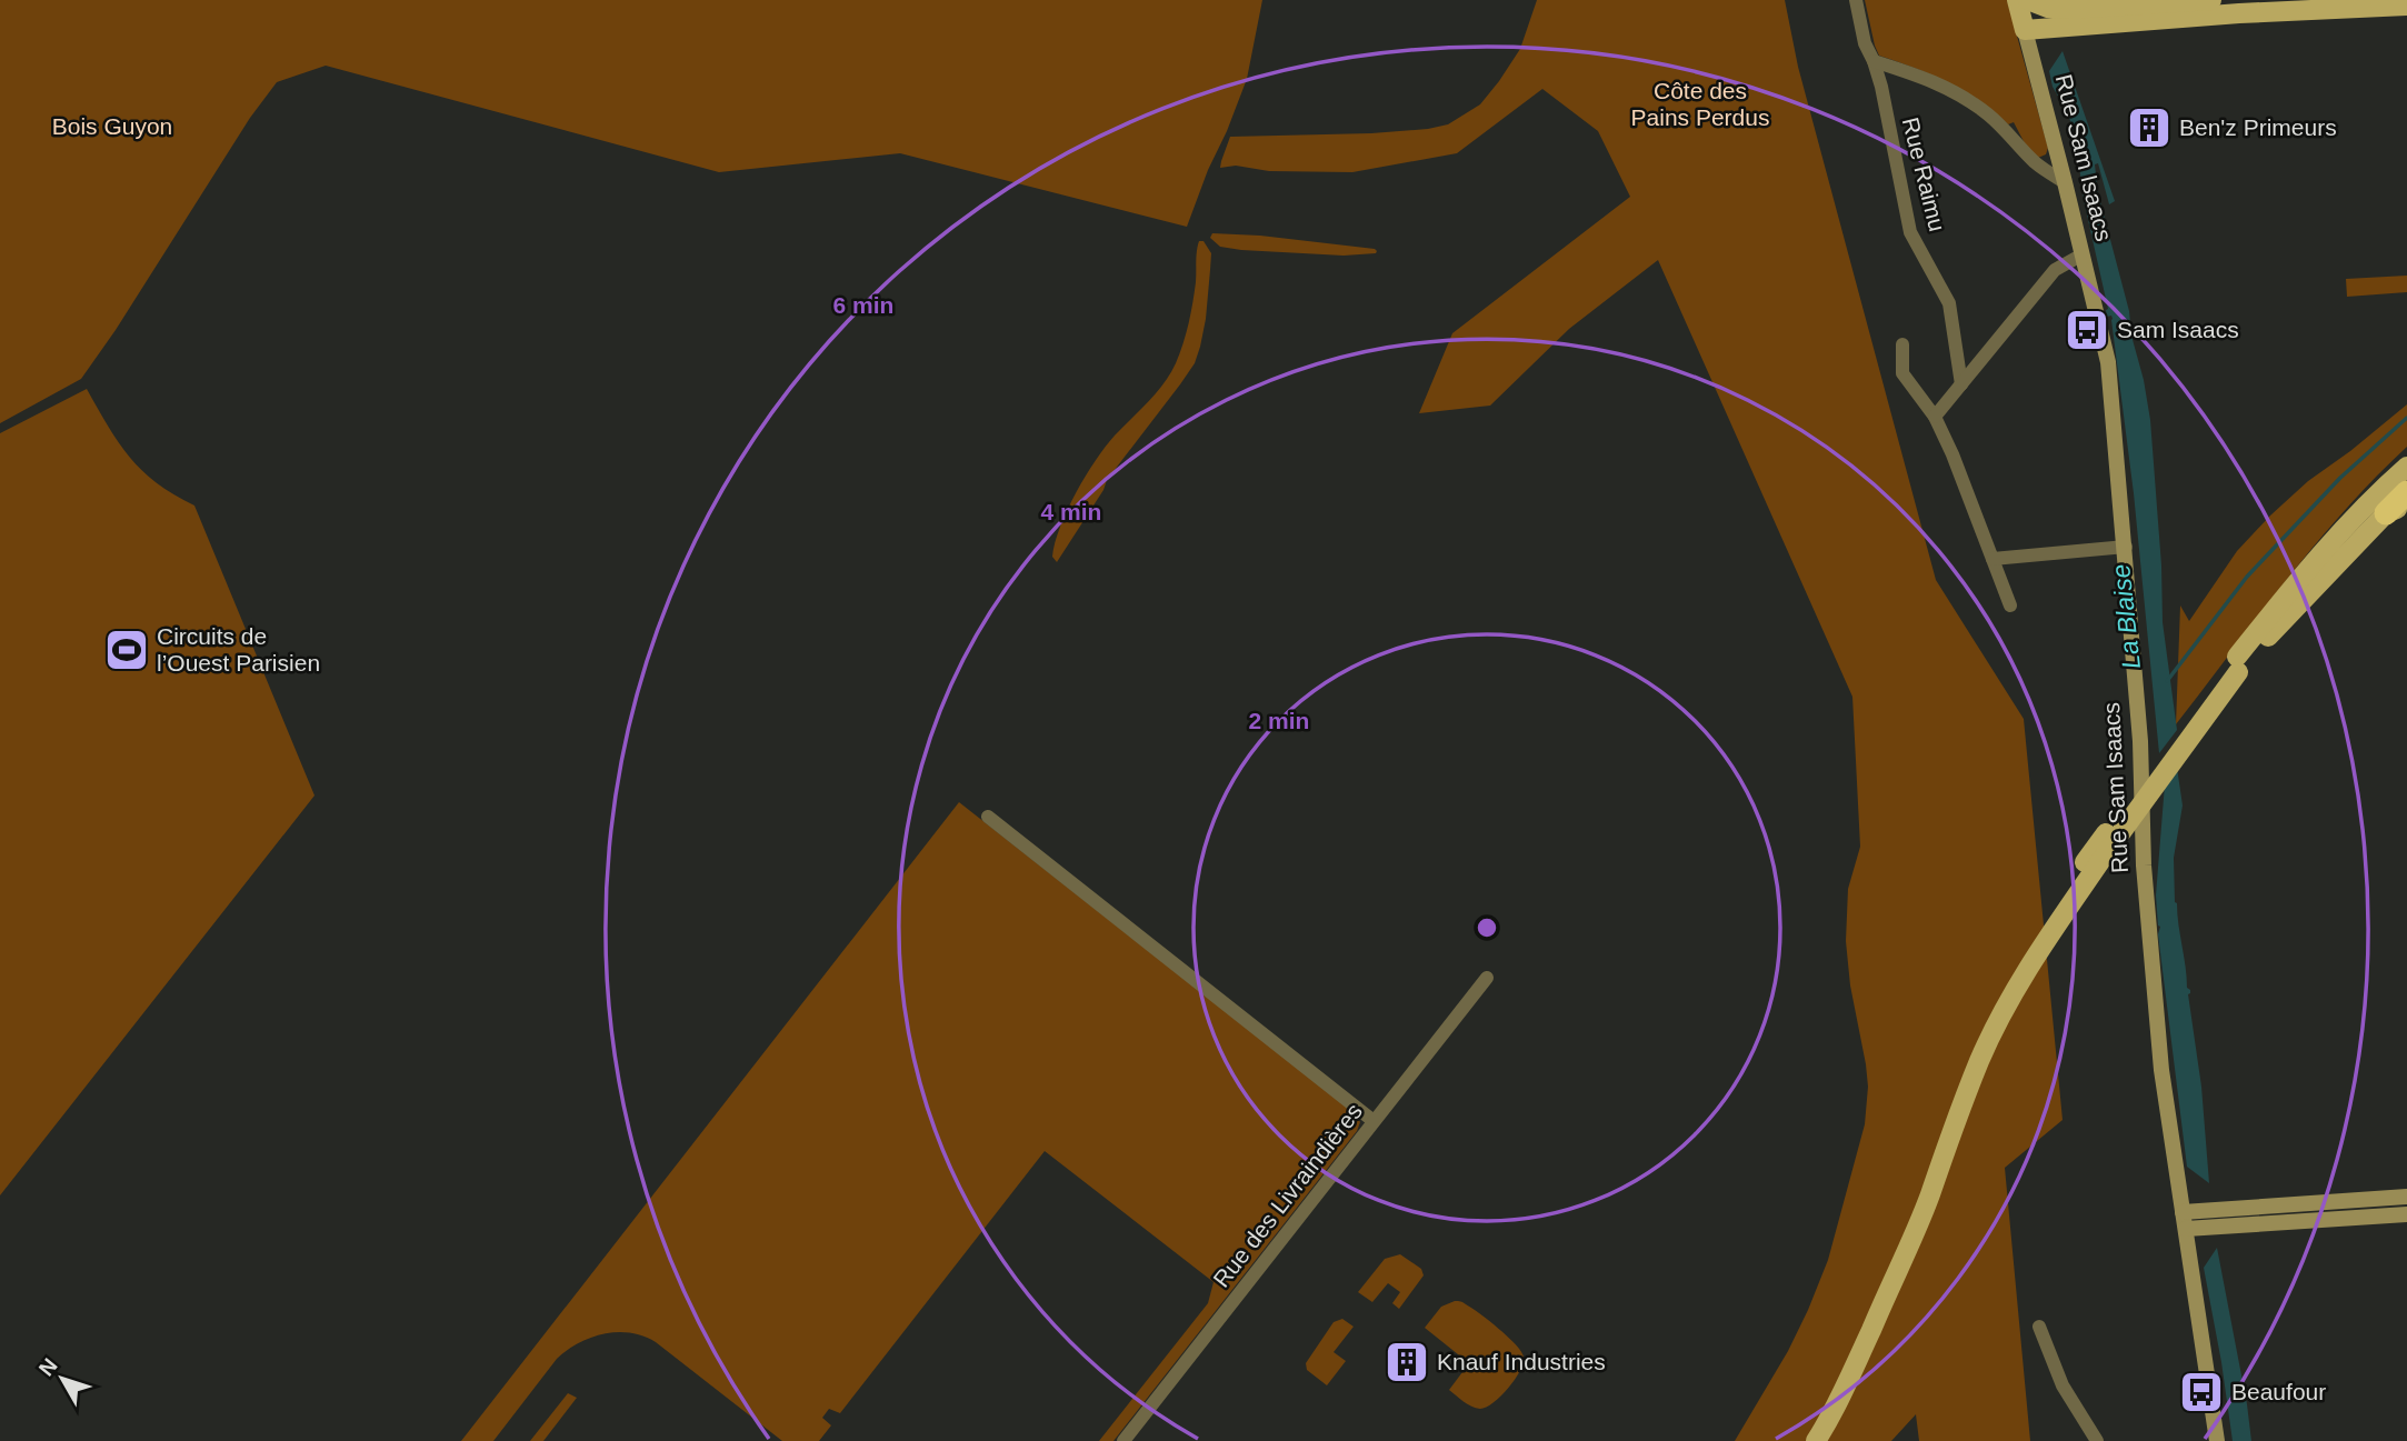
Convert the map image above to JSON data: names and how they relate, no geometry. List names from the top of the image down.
{
  "streets": {
    "main road": ["Rue Sam Isaacs"],
    "street": ["Rue Raimu", "Rue des Livraindières"]
  },
  "water": ["La Blaise"],
  "parks": ["Côte des Pains Perdus", "Bois Guyon"],
  "places": {
    "building": ["Ben'z Primeurs", "Knauf Industries"],
    "bus stop": ["Sam Isaacs", "Beaufour"],
    "sports": ["Circuits de l’Ouest Parisien"]
  },
  "north": "top left",
  "rings": ["6 min", "4 min", "2 min"]
}
